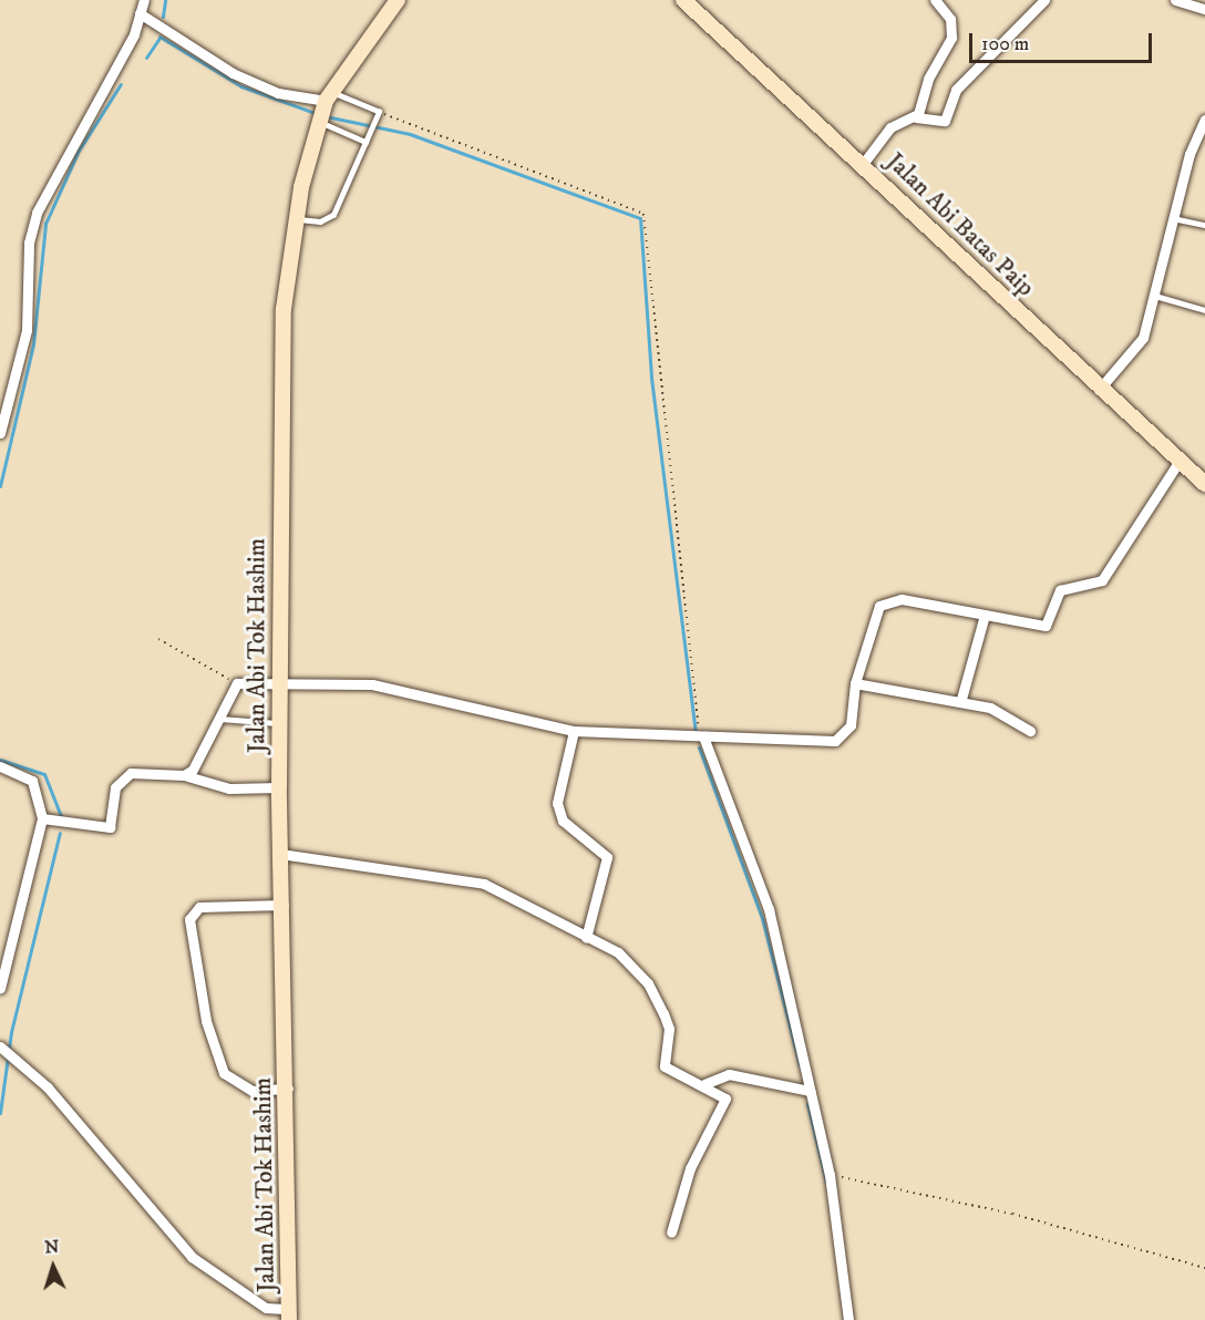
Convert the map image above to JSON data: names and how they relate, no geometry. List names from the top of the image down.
{
  "streets": {
    "main road": ["Jalan Abi Batas Paip", "Jalan Abi Tok Hashim"]
  },
  "scale_bar": "100 m",
  "north": "top"
}
